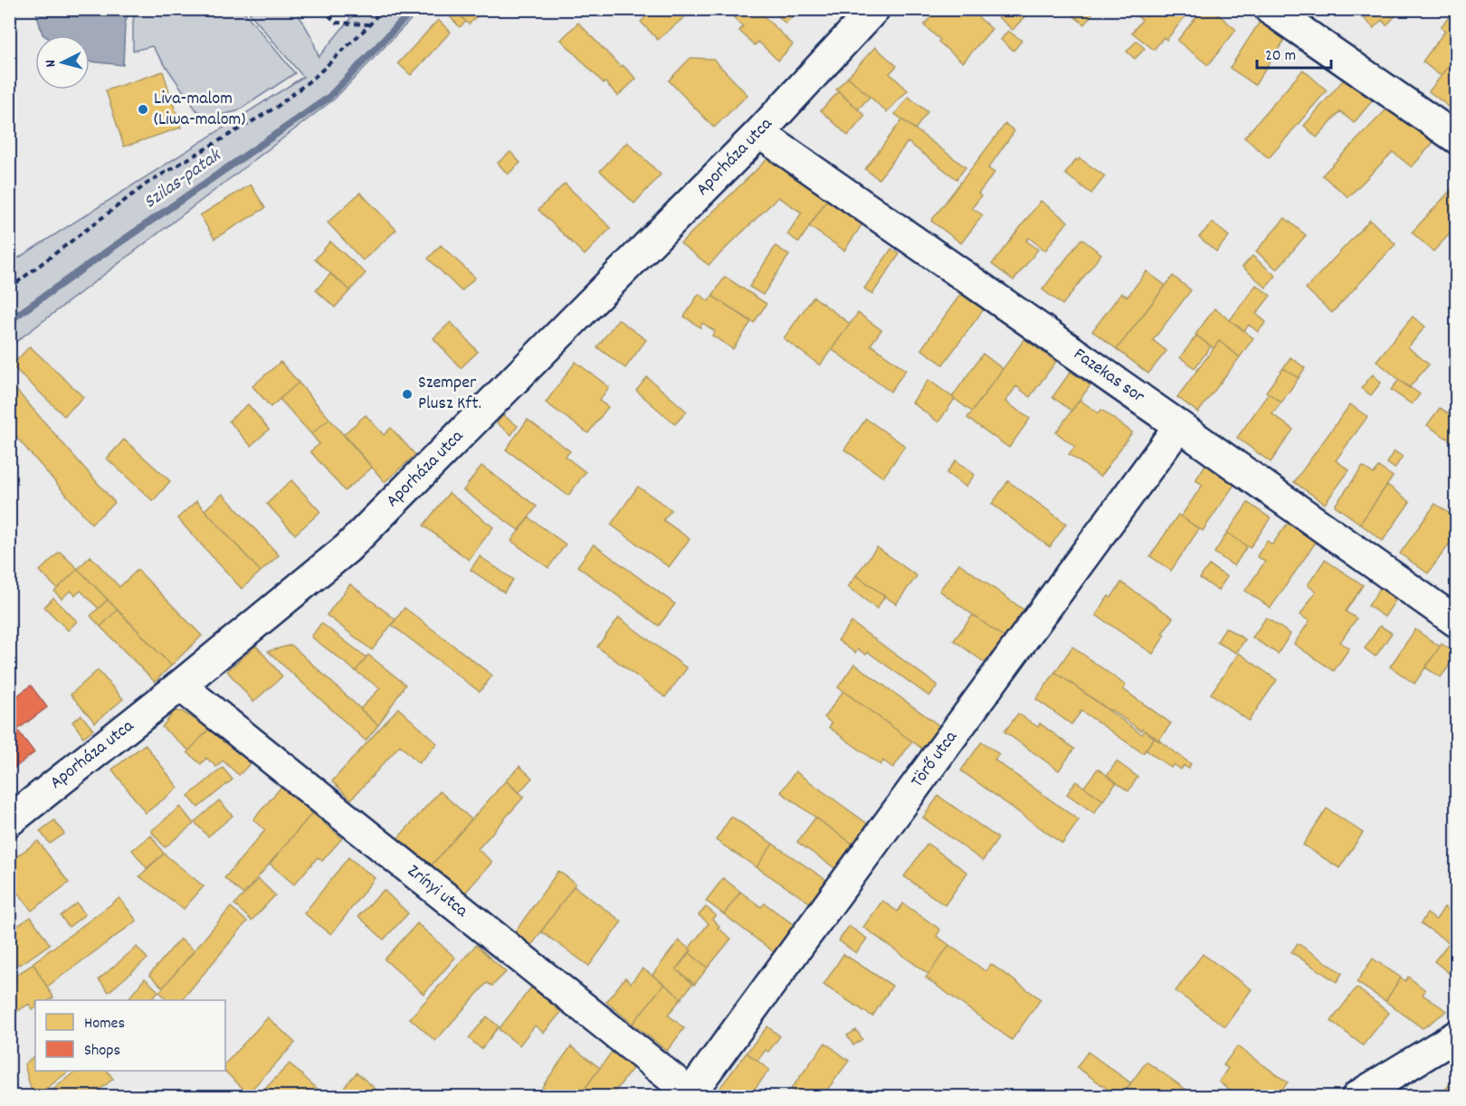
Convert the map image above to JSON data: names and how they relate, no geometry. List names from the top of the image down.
{
  "streets": {
    "street": [
      "Aporháza utca",
      "Fazekas sor",
      "Törő utca",
      "Zrínyi utca"
    ]
  },
  "crossings": [
    ["Aporháza utca", "Fazekas sor"],
    ["Aporháza utca", "Zrínyi utca"],
    ["Fazekas sor", "Törő utca"],
    ["Törő utca", "Zrínyi utca"]
  ],
  "water": ["Szilas-patak"],
  "places": ["Liva-malom (Liwa-malom)", "Szemper Plusz Kft."],
  "legend": ["Homes", "Shops"],
  "scale_bar": "20 m",
  "north": "left"
}
